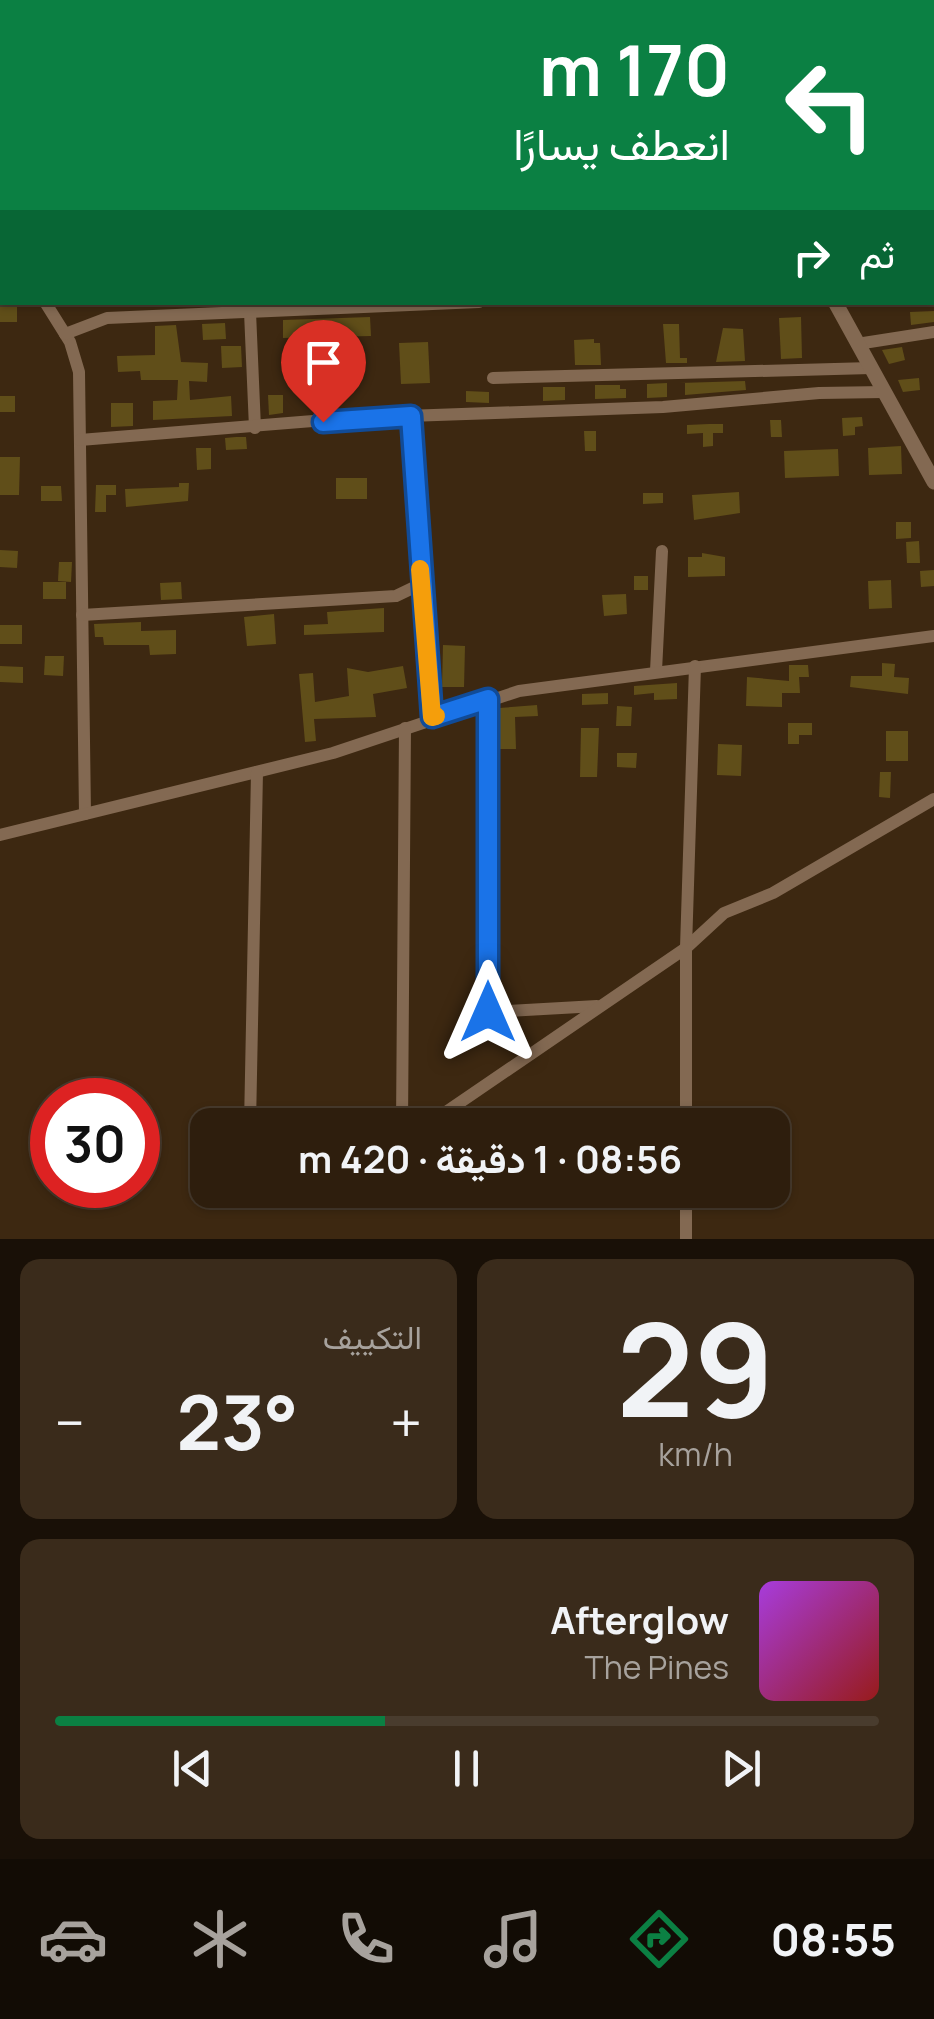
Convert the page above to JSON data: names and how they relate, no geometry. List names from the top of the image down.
{
  "page": {
    "turn": ["170 m", "انعطف يسارًا"],
    "then": "ثم",
    "limit": "30",
    "trip": "08:56 · 1 دقيقة · 420 m",
    "tile": [
      ["29", "km/h"],
      "التكييف"
    ],
    "heat": ["−", "23°", "+"],
    "song": ["Afterglow", "The Pines"],
    "tabs": "08:55"
  }
}
